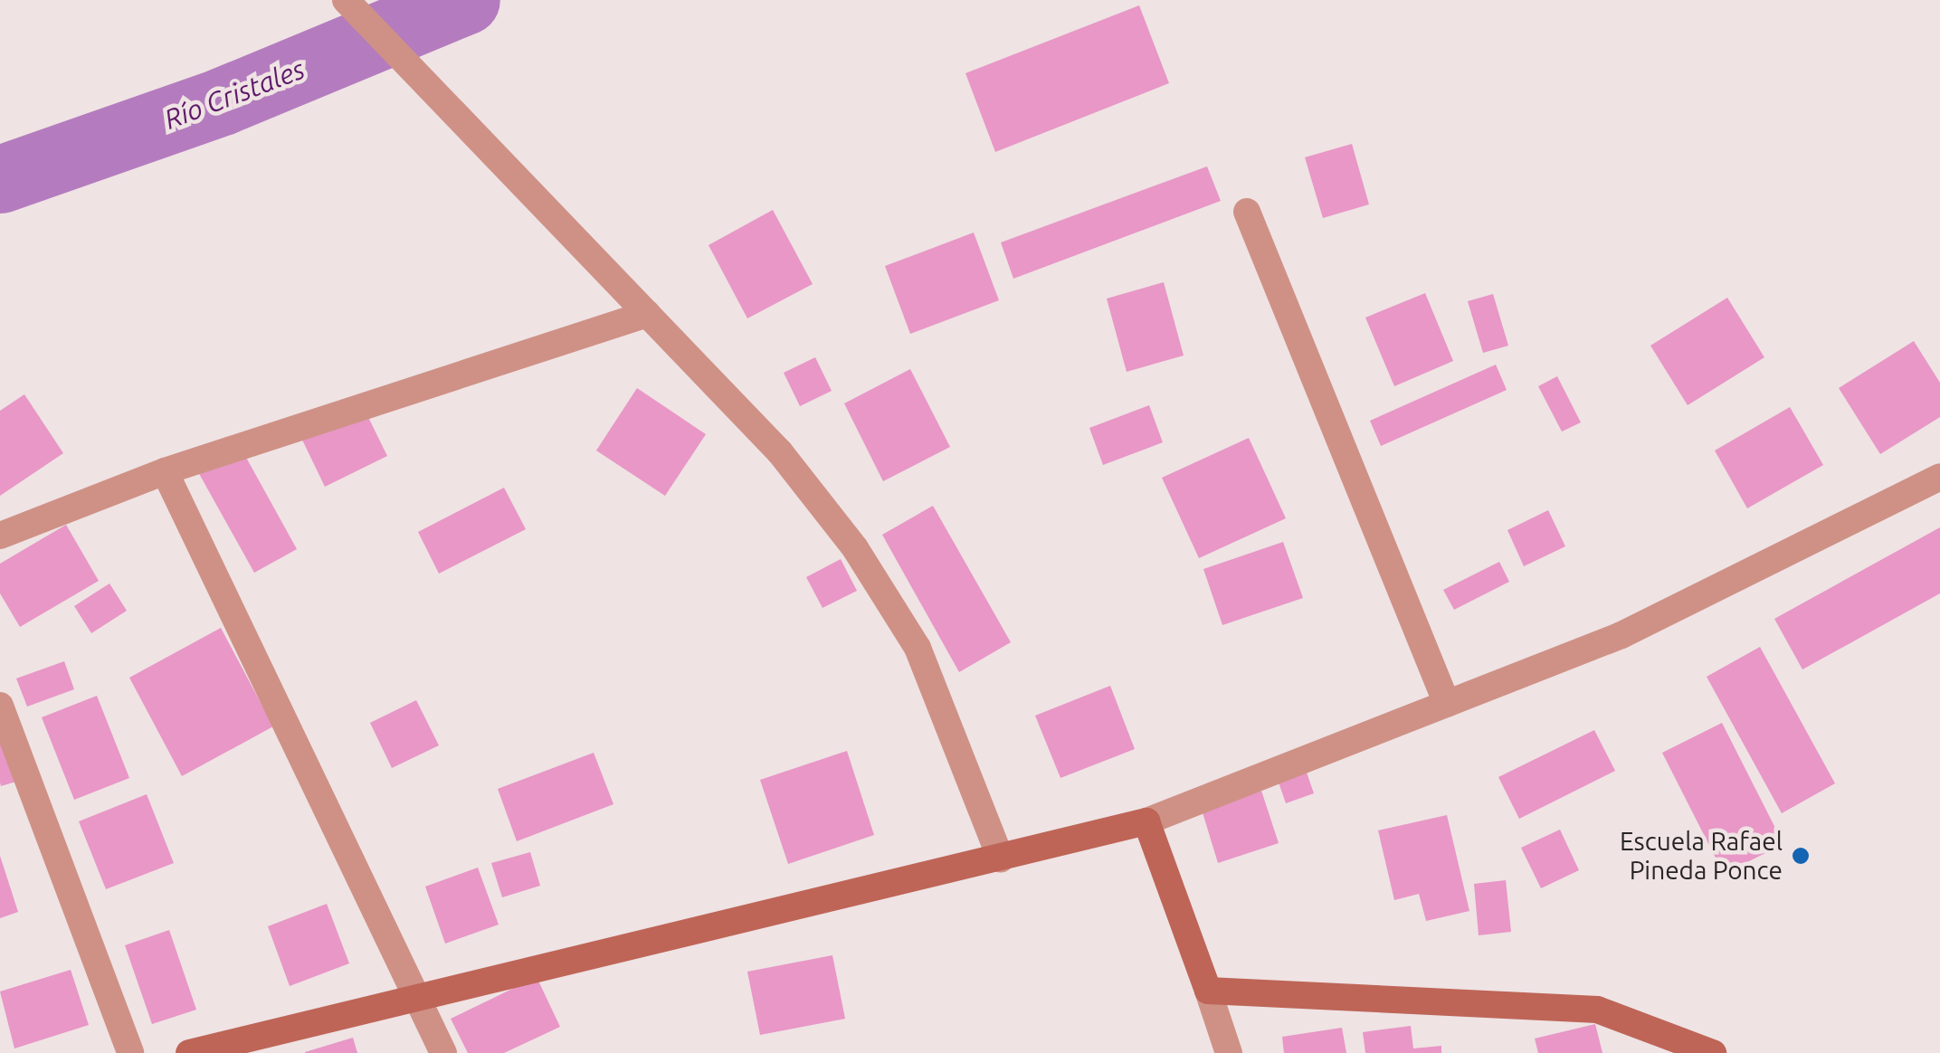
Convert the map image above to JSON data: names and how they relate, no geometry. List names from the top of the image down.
{
  "water": ["Río Cristales"],
  "places": ["Escuela Rafael Pineda Ponce"]
}
